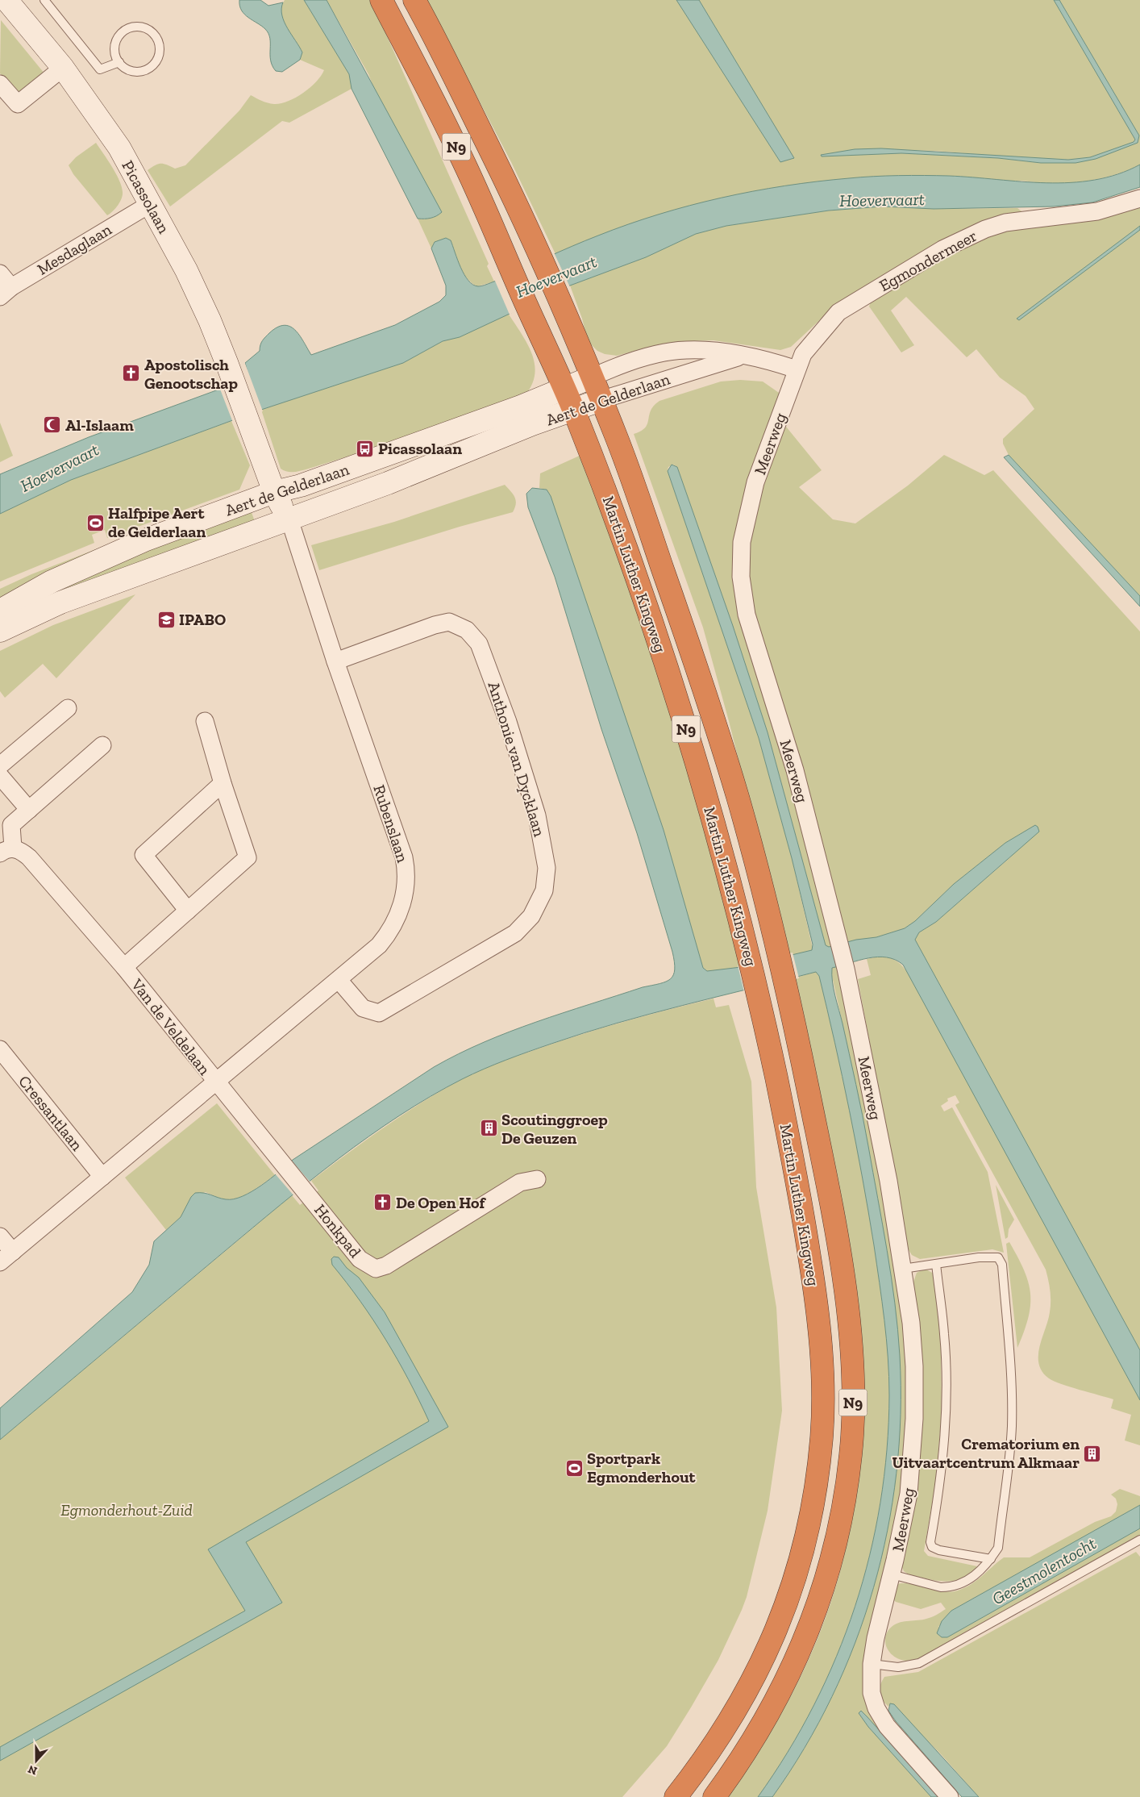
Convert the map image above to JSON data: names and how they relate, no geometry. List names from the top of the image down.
{
  "streets": {
    "highway": ["N9", "Martin Luther Kingweg"],
    "street": [
      "Picassolaan",
      "Mesdaglaan",
      "Egmondermeer",
      "Aert de Gelderlaan",
      "Meerweg",
      "Anthonie van Dycklaan",
      "Rubenslaan",
      "Van de Veldelaan",
      "Cressantlaan",
      "Honkpad"
    ]
  },
  "crossings": [
    ["Picassolaan", "Mesdaglaan"],
    ["Picassolaan", "Aert de Gelderlaan"],
    ["Picassolaan", "Rubenslaan"],
    ["Egmondermeer", "Aert de Gelderlaan"],
    ["Egmondermeer", "Meerweg"],
    ["Aert de Gelderlaan", "Meerweg"],
    ["Aert de Gelderlaan", "Martin Luther Kingweg"],
    ["Aert de Gelderlaan", "Rubenslaan"],
    ["Anthonie van Dycklaan", "Rubenslaan"],
    ["Rubenslaan", "Van de Veldelaan"],
    ["Rubenslaan", "Honkpad"],
    ["Van de Veldelaan", "Cressantlaan"],
    ["Van de Veldelaan", "Honkpad"]
  ],
  "water": ["Hoevervaart", "Geestmolentocht"],
  "parks": ["Egmonderhout-Zuid"],
  "places": {
    "church": ["Apostolisch Genootschap", "De Open Hof"],
    "mosque": ["Al-Islaam"],
    "bus stop": ["Picassolaan"],
    "sports": ["Halfpipe Aert de Gelderlaan", "Sportpark Egmonderhout"],
    "school or university": ["IPABO"],
    "building": ["Scoutinggroep De Geuzen", "Crematorium en Uitvaartcentrum Alkmaar"]
  },
  "north": "bottom"
}
